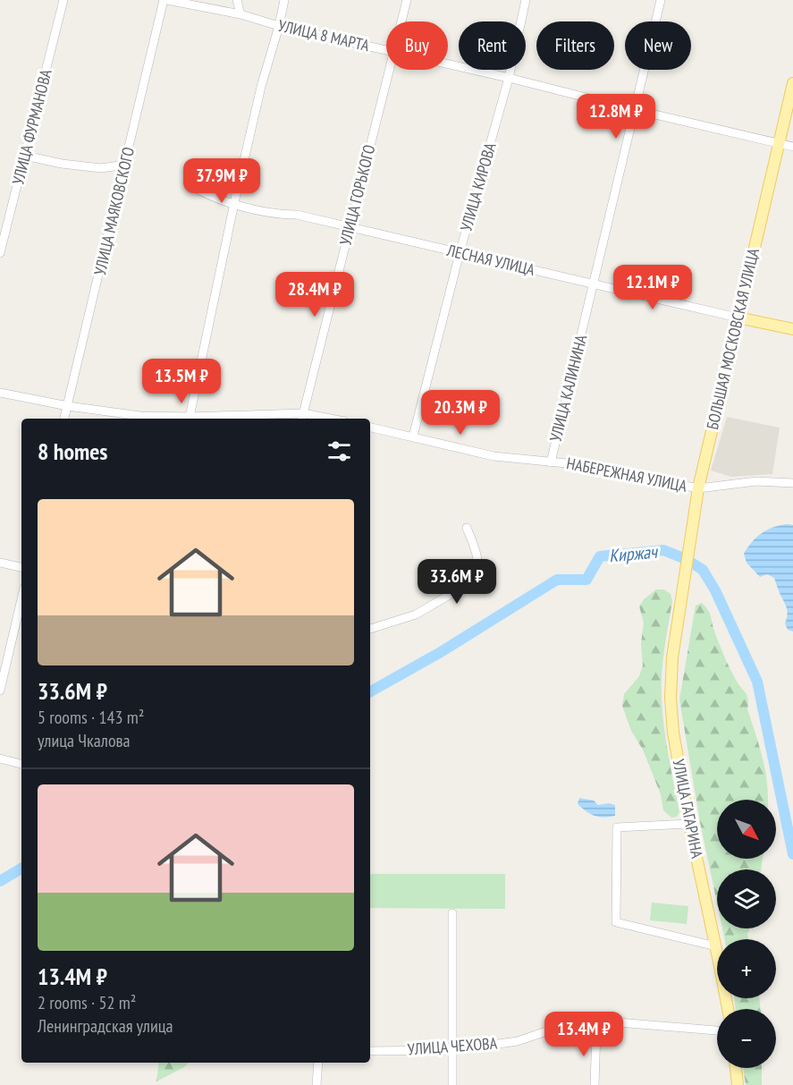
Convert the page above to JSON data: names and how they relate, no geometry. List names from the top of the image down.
{
  "streets": {
    "main road": ["ЛЕСНАЯ УЛИЦА", "БОЛЬШАЯ МОСКОВСКАЯ УЛИЦА", "УЛИЦА ГАГАРИНА"],
    "street": [
      "УЛИЦА 8 МАРТА",
      "УЛИЦА ФУРМАНОВА",
      "УЛИЦА КИРОВА",
      "УЛИЦА ГОРЬКОГО",
      "УЛИЦА МАЯКОВСКОГО",
      "УЛИЦА КАЛИНИНА",
      "НАБЕРЕЖНАЯ УЛИЦА",
      "УЛИЦА ЧЕХОВА"
    ]
  },
  "crossings": [
    ["УЛИЦА 8 МАРТА", "УЛИЦА КИРОВА"],
    ["УЛИЦА 8 МАРТА", "УЛИЦА МАЯКОВСКОГО"],
    ["УЛИЦА 8 МАРТА", "БОЛЬШАЯ МОСКОВСКАЯ УЛИЦА"],
    ["УЛИЦА 8 МАРТА", "УЛИЦА КАЛИНИНА"],
    ["УЛИЦА КИРОВА", "ЛЕСНАЯ УЛИЦА"],
    ["УЛИЦА КИРОВА", "НАБЕРЕЖНАЯ УЛИЦА"],
    ["УЛИЦА ГОРЬКОГО", "ЛЕСНАЯ УЛИЦА"],
    ["ЛЕСНАЯ УЛИЦА", "БОЛЬШАЯ МОСКОВСКАЯ УЛИЦА"],
    ["ЛЕСНАЯ УЛИЦА", "УЛИЦА КАЛИНИНА"],
    ["БОЛЬШАЯ МОСКОВСКАЯ УЛИЦА", "НАБЕРЕЖНАЯ УЛИЦА"],
    ["БОЛЬШАЯ МОСКОВСКАЯ УЛИЦА", "УЛИЦА ГАГАРИНА"],
    ["УЛИЦА КАЛИНИНА", "НАБЕРЕЖНАЯ УЛИЦА"]
  ],
  "water": ["Киржач"],
  "north": "bottom right",
  "page": {
    "chip": [
      "Buy",
      "Rent",
      "Filters",
      "New"
    ],
    "price": [
      "12.8M ₽",
      "37.9M ₽",
      "12.1M ₽",
      "28.4M ₽",
      "13.5M ₽",
      "20.3M ₽",
      "33.6M ₽",
      "13.4M ₽"
    ],
    "heading": "8 homes",
    "list": [
      {
        "name": "33.6M ₽",
        "note": "5 rooms · 143 m² · улица Чкалова"
      },
      {
        "name": "13.4M ₽",
        "note": "2 rooms · 52 m² · Ленинградская улица"
      }
    ],
    "map_buttons": ["+", "−"]
  }
}
